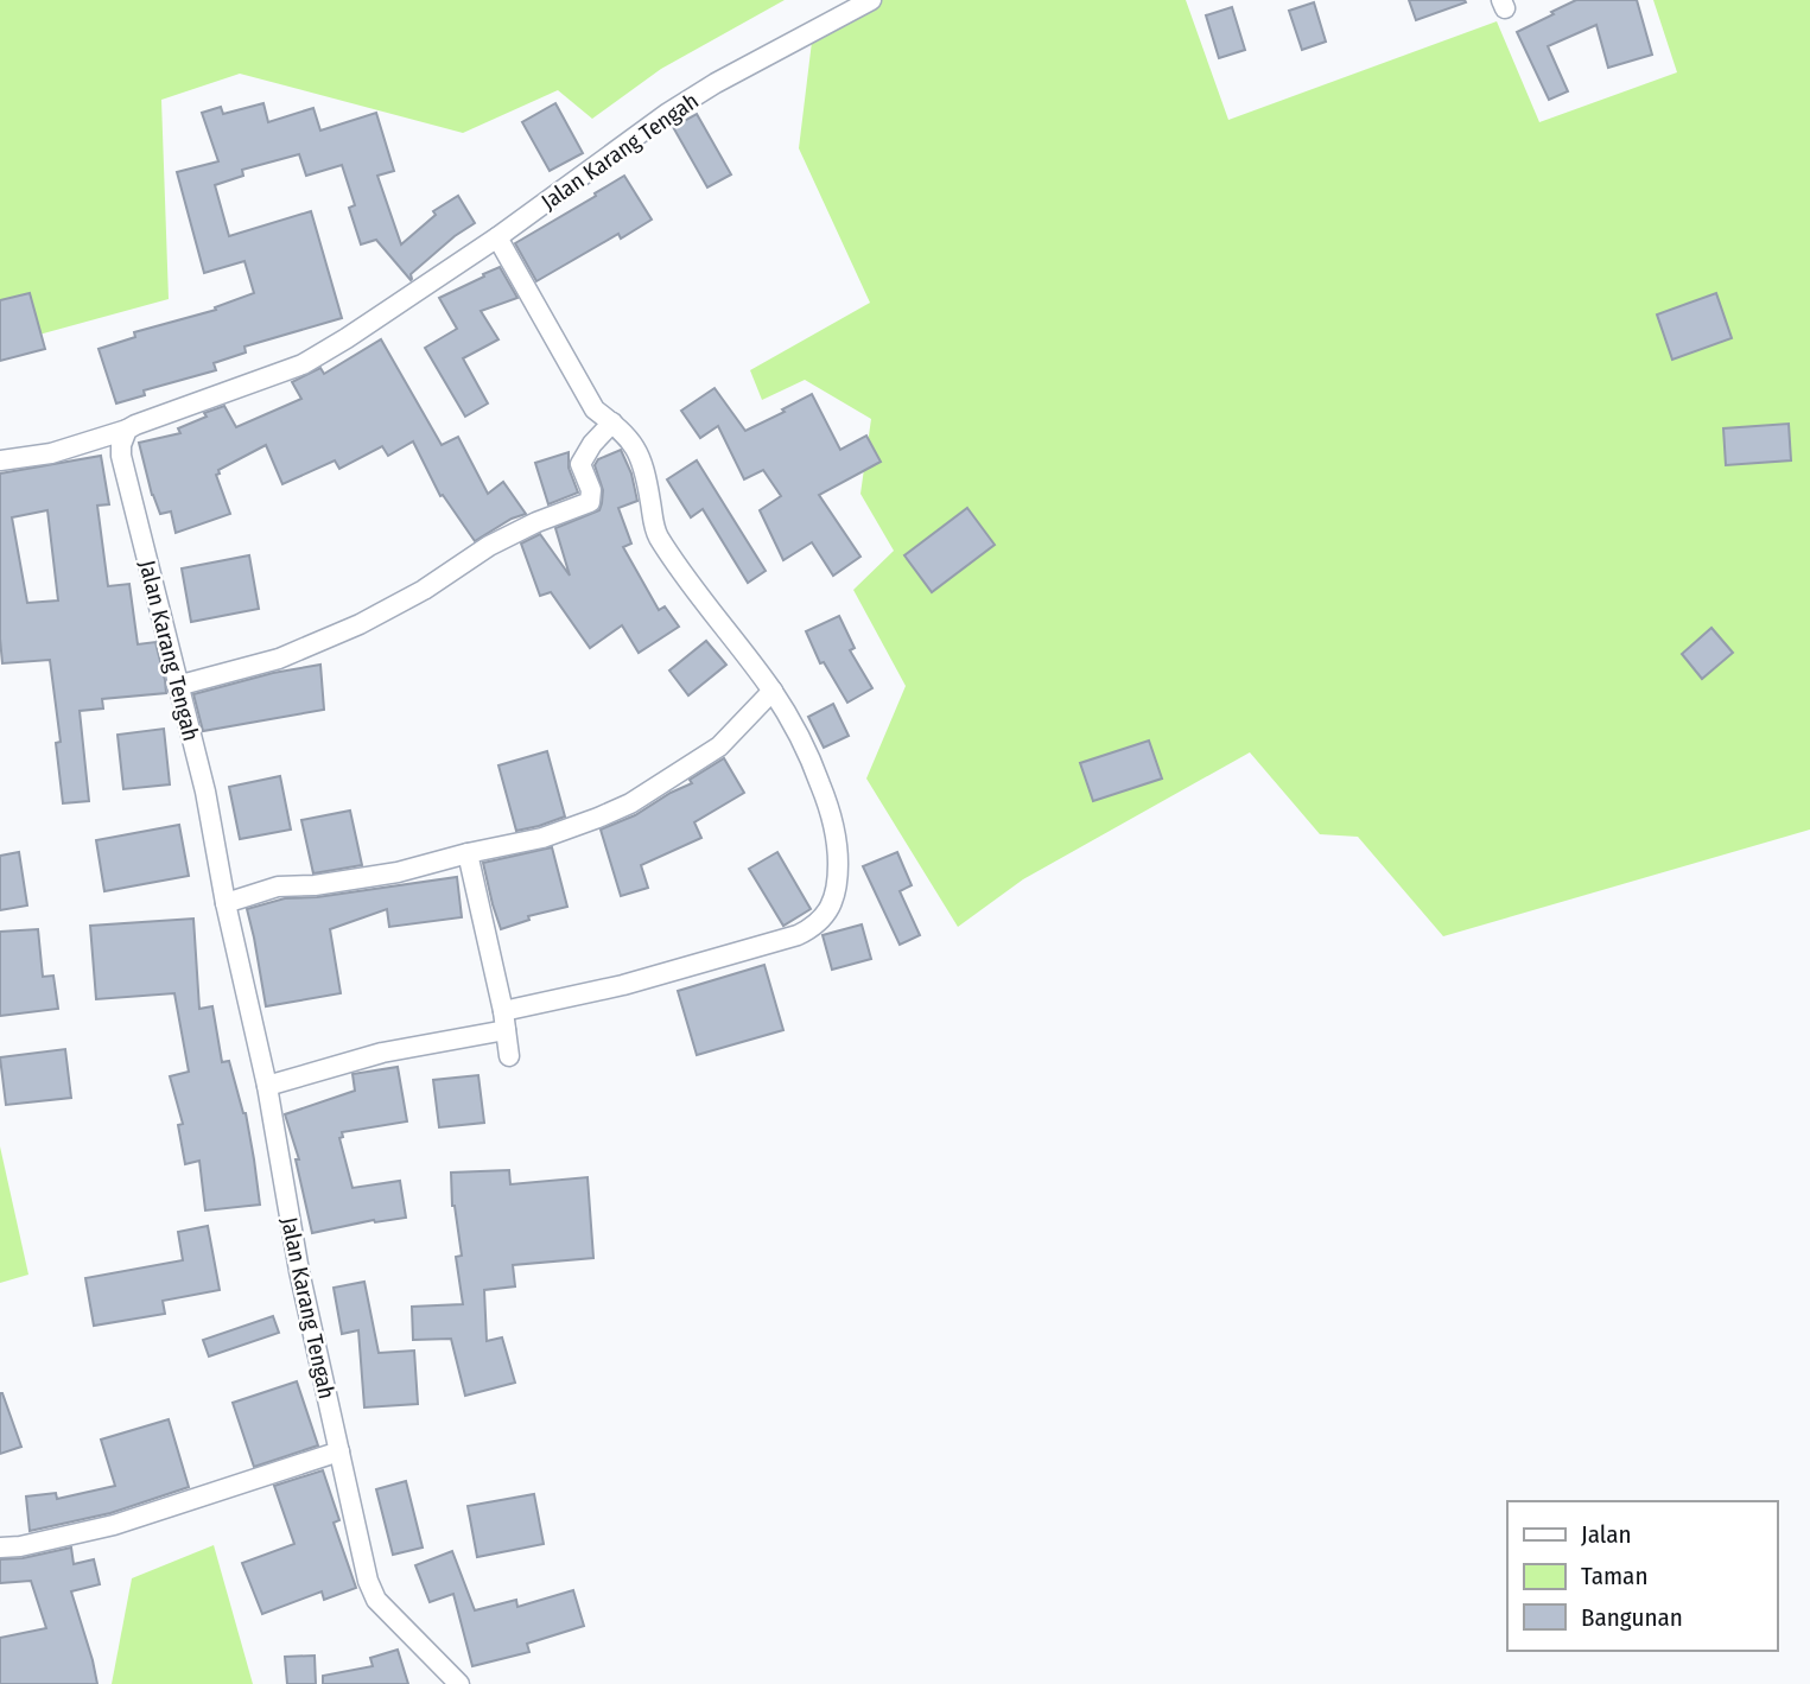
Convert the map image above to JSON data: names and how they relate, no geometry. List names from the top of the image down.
{
  "streets": {
    "street": ["Jalan Karang Tengah"]
  },
  "legend": ["Jalan", "Taman", "Bangunan"]
}
